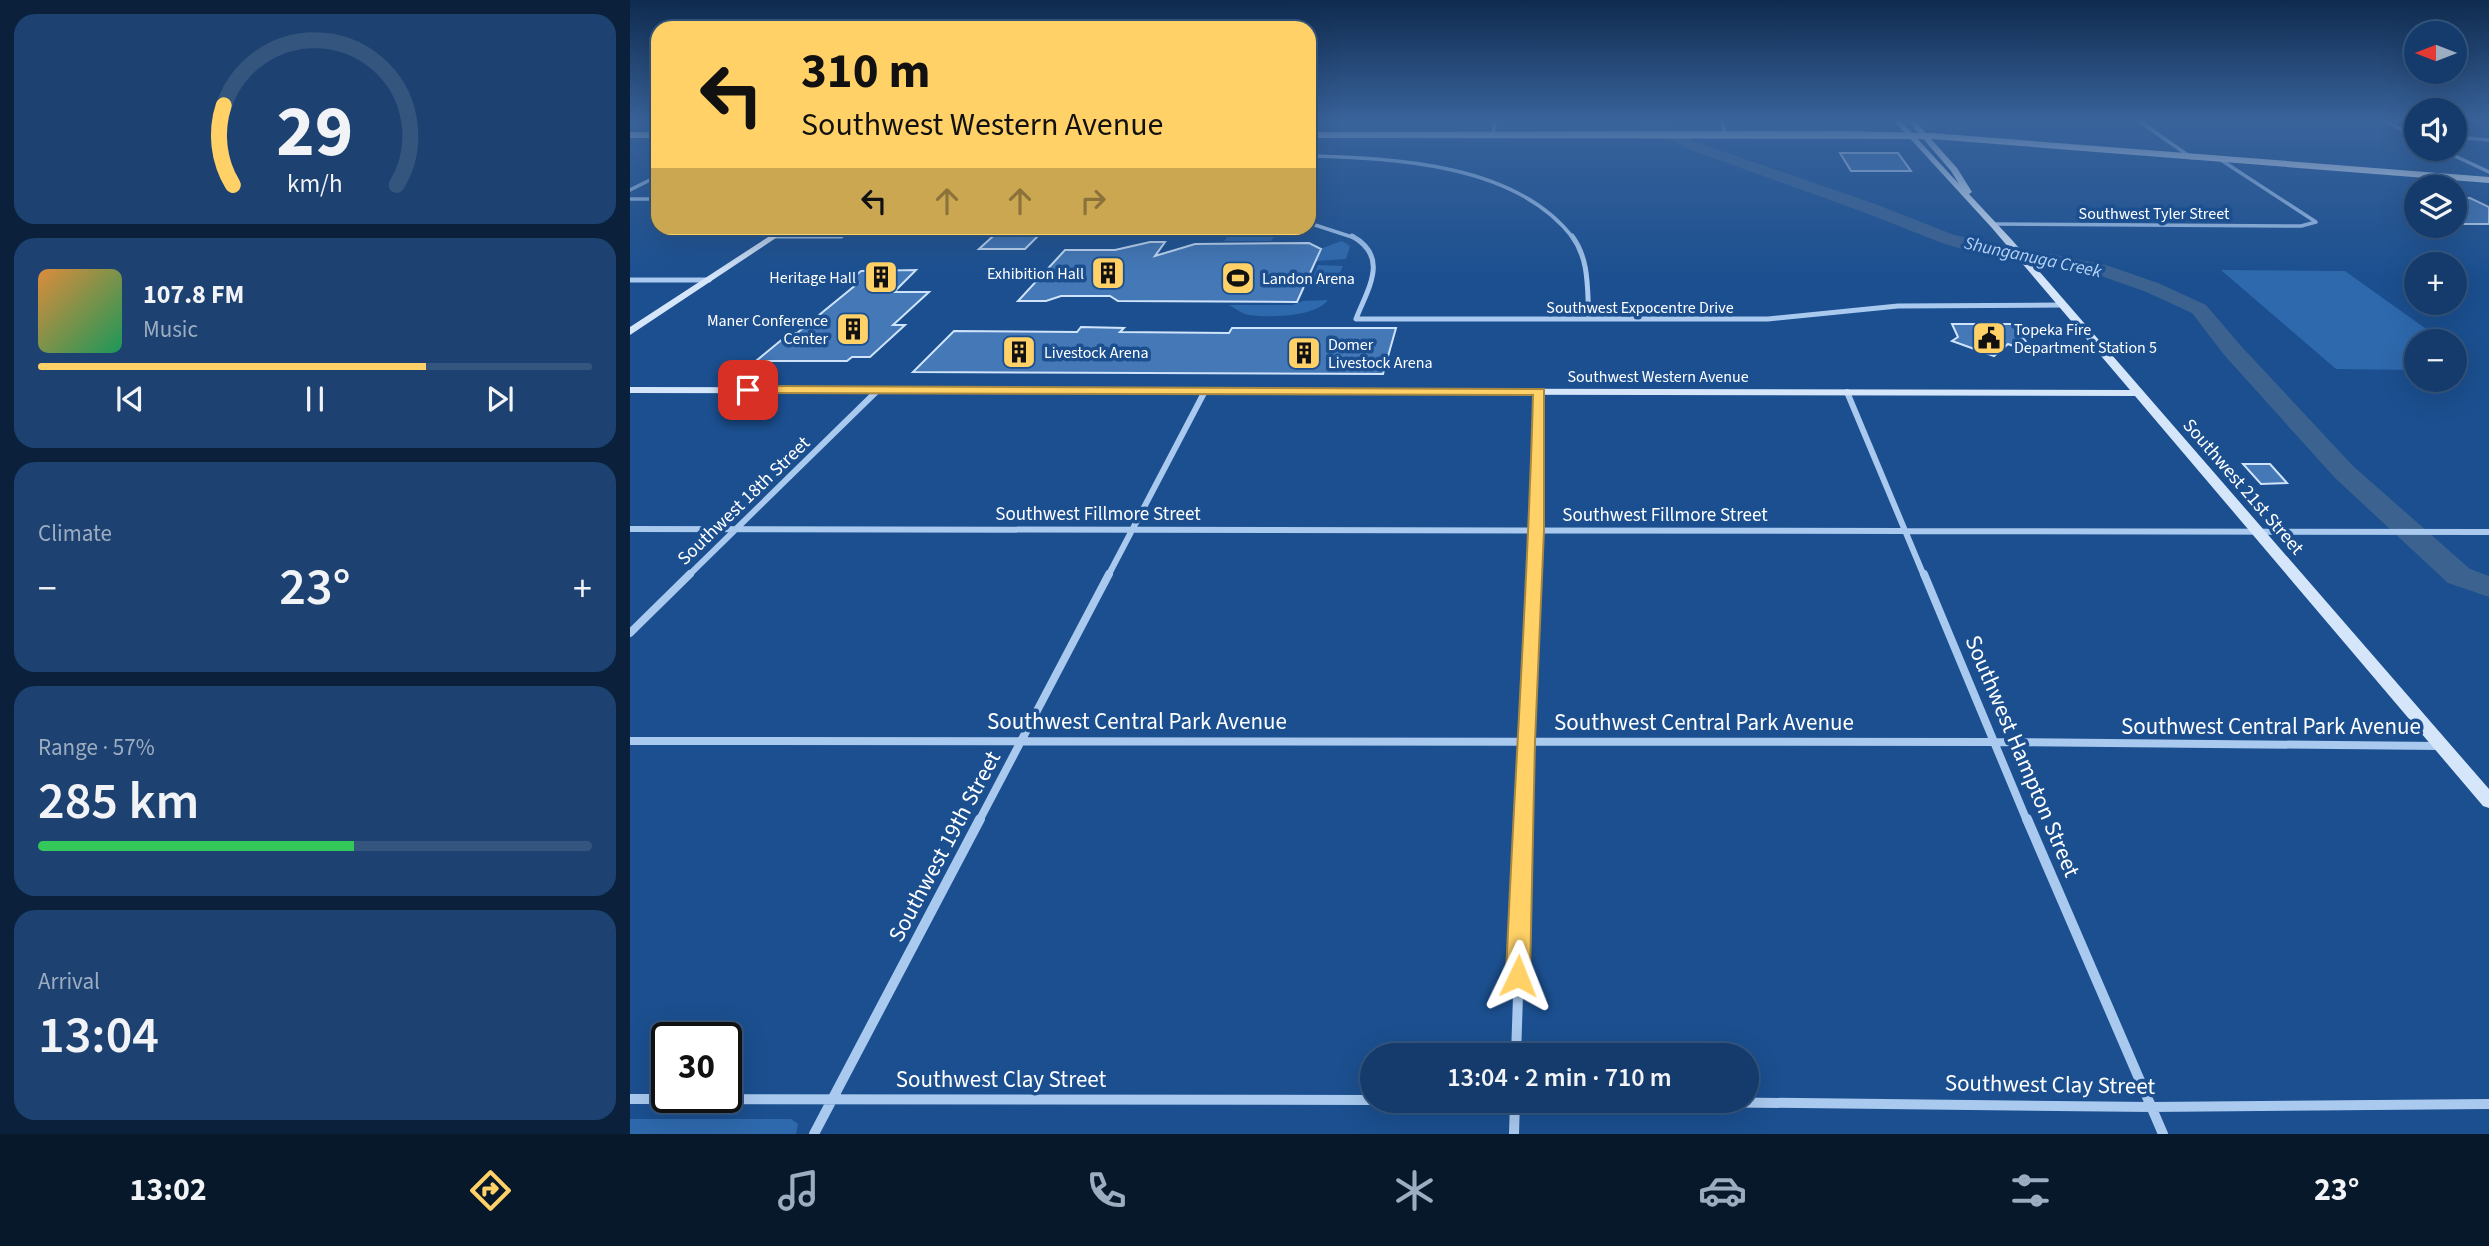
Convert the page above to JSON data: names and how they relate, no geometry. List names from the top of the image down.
{
  "streets": {
    "main road": ["Southwest Western Avenue", "Southwest 21st Street"],
    "street": [
      "Southwest Tyler Street",
      "Southwest Expocentre Drive",
      "Southwest 18th Street",
      "Southwest Fillmore Street",
      "Southwest Central Park Avenue",
      "Southwest Hampton Street",
      "Southwest 19th Street",
      "Southwest Clay Street"
    ]
  },
  "crossings": [
    ["Southwest Tyler Street", "Southwest 21st Street"],
    ["Southwest Expocentre Drive", "Southwest 21st Street"],
    ["Southwest Western Avenue", "Southwest 21st Street"],
    ["Southwest Western Avenue", "Southwest 18th Street"],
    ["Southwest Western Avenue", "Southwest Hampton Street"],
    ["Southwest Western Avenue", "Southwest 19th Street"],
    ["Southwest 21st Street", "Southwest Fillmore Street"],
    ["Southwest 21st Street", "Southwest Central Park Avenue"],
    ["Southwest 18th Street", "Southwest Fillmore Street"],
    ["Southwest Fillmore Street", "Southwest Hampton Street"],
    ["Southwest Fillmore Street", "Southwest 19th Street"],
    ["Southwest Central Park Avenue", "Southwest Hampton Street"],
    ["Southwest Central Park Avenue", "Southwest 19th Street"],
    ["Southwest Hampton Street", "Southwest Clay Street"],
    ["Southwest 19th Street", "Southwest Clay Street"]
  ],
  "water": ["Shunganuga Creek"],
  "places": {
    "building": [
      "Exhibition Hall",
      "Heritage Hall",
      "Maner Conference Center",
      "Livestock Arena",
      "Domer Livestock Arena"
    ],
    "sports": ["Landon Arena"],
    "public building": ["Topeka Fire Department Station 5"]
  },
  "north": "left",
  "page": {
    "map_buttons": ["+", "−"],
    "turn": ["310 m", "Southwest Western Avenue"],
    "song": ["107.8 FM", "Music"],
    "tile": [
      "Climate",
      ["Range · 57%", "285 km"],
      ["Arrival", "13:04"]
    ],
    "heat": ["−", "23°", "+"],
    "limit": "30",
    "trip": "13:04 · 2 min · 710 m",
    "tabs": ["13:02", "23°"],
    "gauge": ["29", "km/h"]
  }
}
